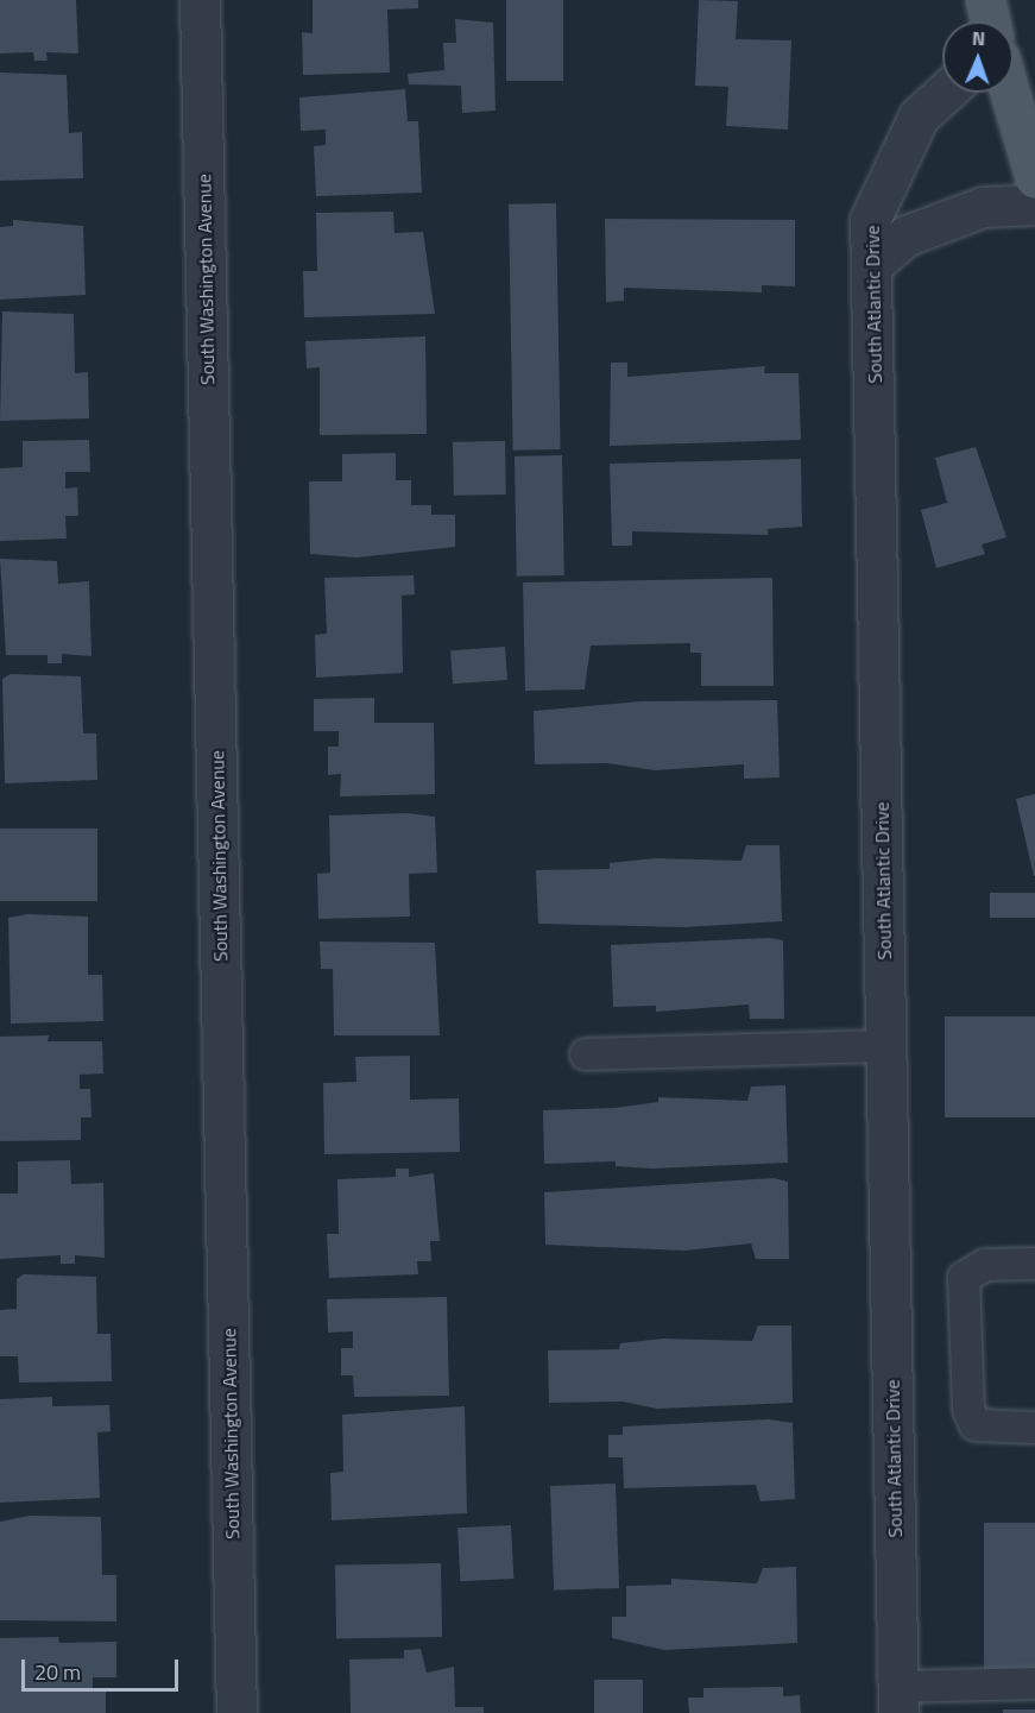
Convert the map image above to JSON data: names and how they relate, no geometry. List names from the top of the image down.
{
  "streets": {
    "street": ["South Washington Avenue", "South Atlantic Drive"]
  },
  "scale_bar": "20 m",
  "north": "top"
}
